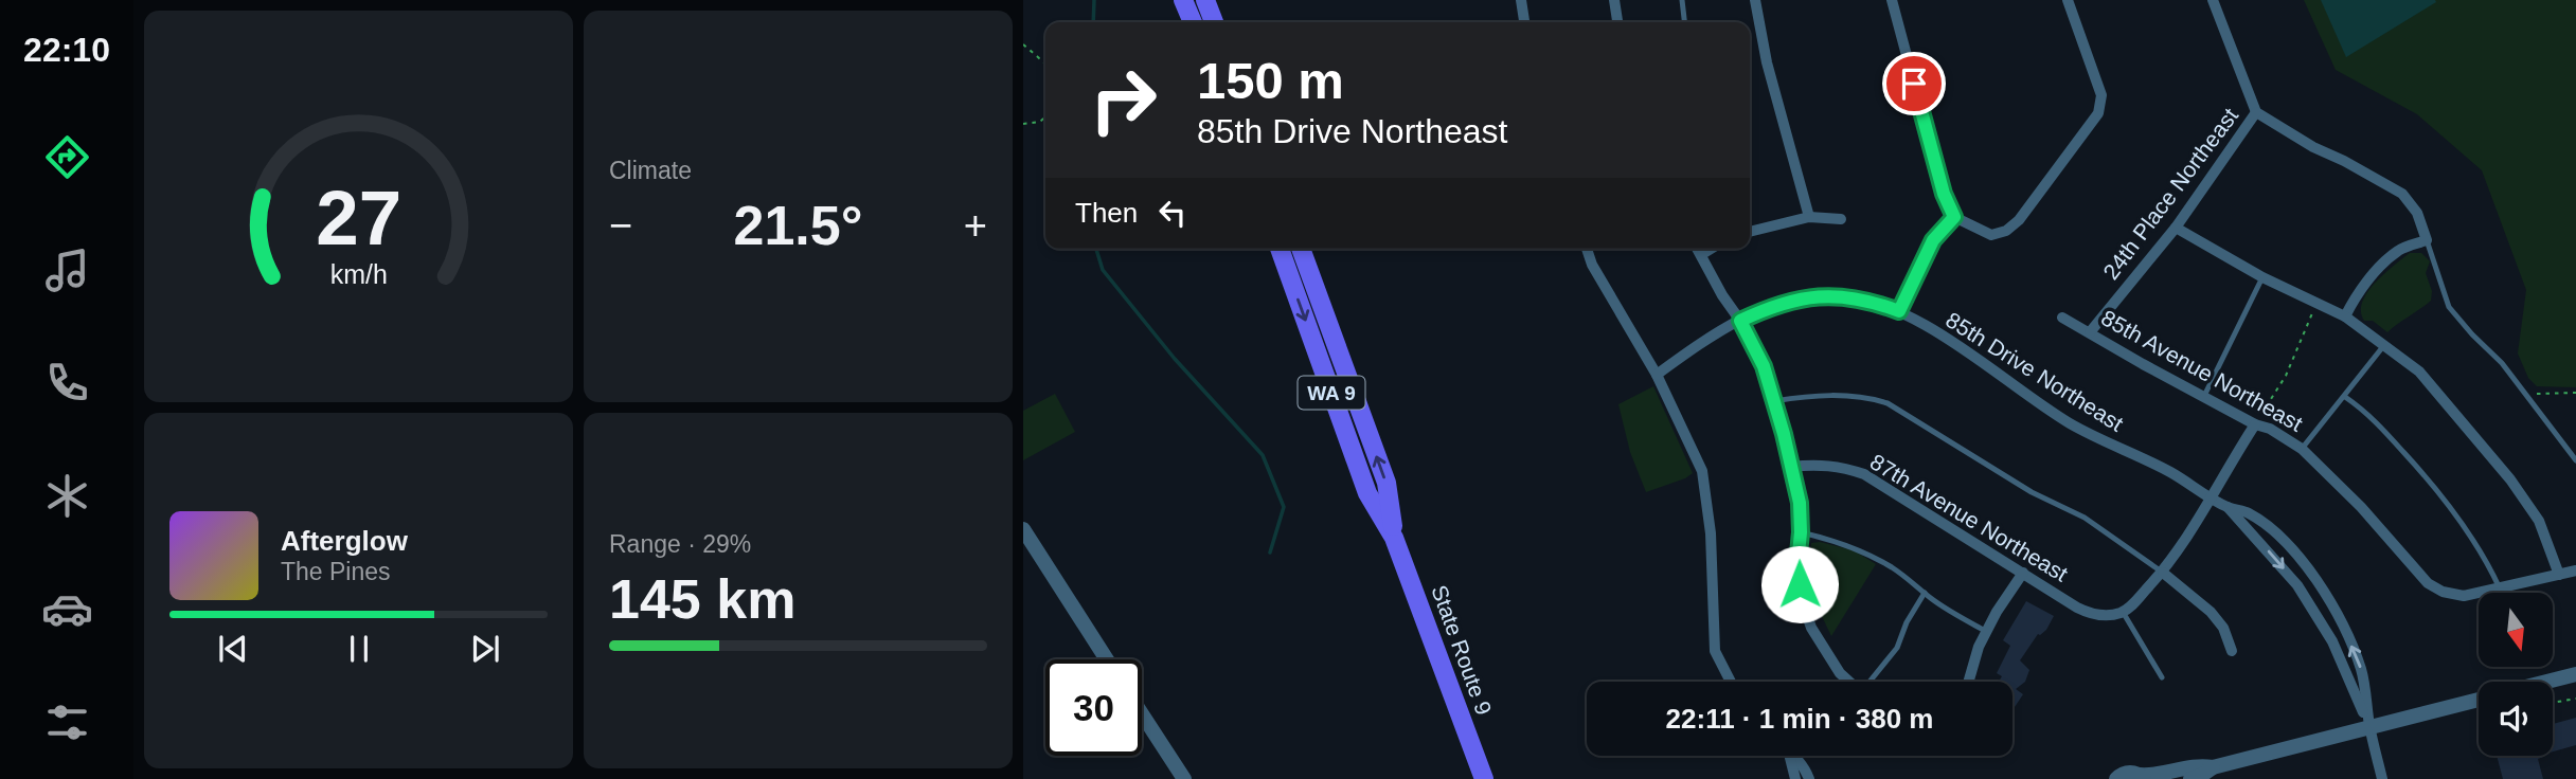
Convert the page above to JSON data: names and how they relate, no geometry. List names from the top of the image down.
{
  "streets": {
    "main road": ["WA 9", "State Route 9"],
    "street": [
      "24th Place Northeast",
      "85th Avenue Northeast",
      "85th Drive Northeast",
      "87th Avenue Northeast"
    ]
  },
  "crossings": [
    ["24th Place Northeast", "85th Avenue Northeast"]
  ],
  "north": "bottom",
  "page": {
    "tabs": "22:10",
    "tile": [
      "Climate",
      ["Range · 29%", "145 km"]
    ],
    "turn": ["150 m", "85th Drive Northeast"],
    "then": "Then",
    "heat": ["−", "21.5°", "+"],
    "song": ["Afterglow", "The Pines"],
    "limit": "30",
    "trip": "22:11 · 1 min · 380 m",
    "gauge": ["27", "km/h"]
  }
}
